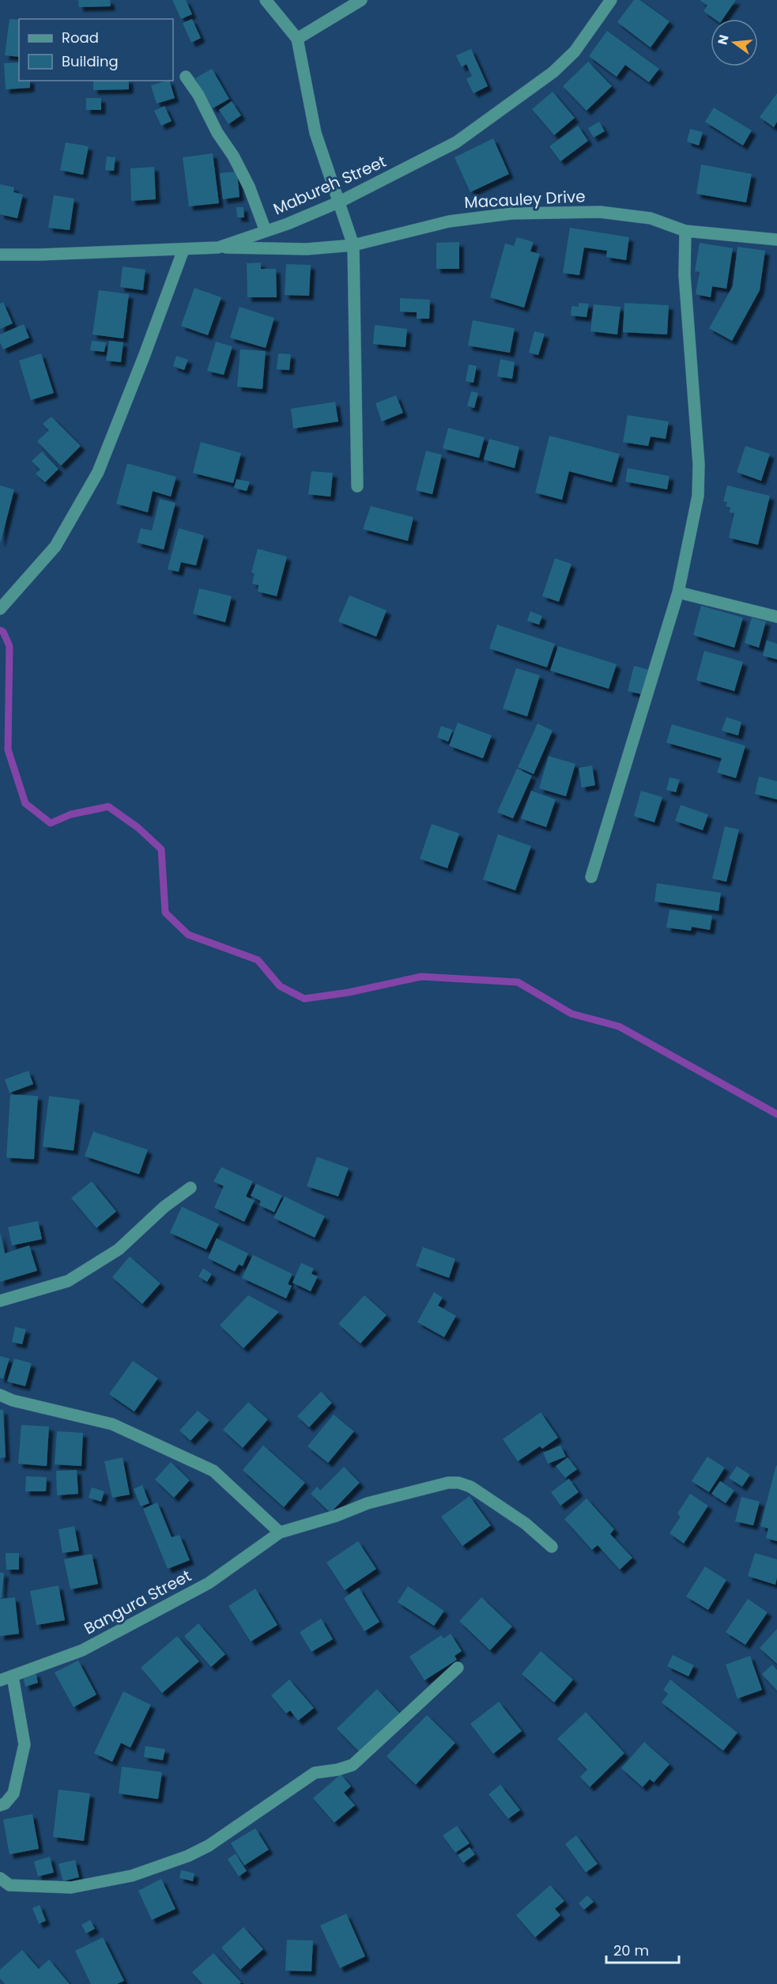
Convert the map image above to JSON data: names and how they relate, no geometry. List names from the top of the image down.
{
  "streets": {
    "street": ["Mabureh Street", "Macauley Drive", "Bangura Street"]
  },
  "crossings": [
    ["Mabureh Street", "Macauley Drive"]
  ],
  "legend": ["Road", "Building"],
  "scale_bar": "20 m",
  "north": "left"
}
